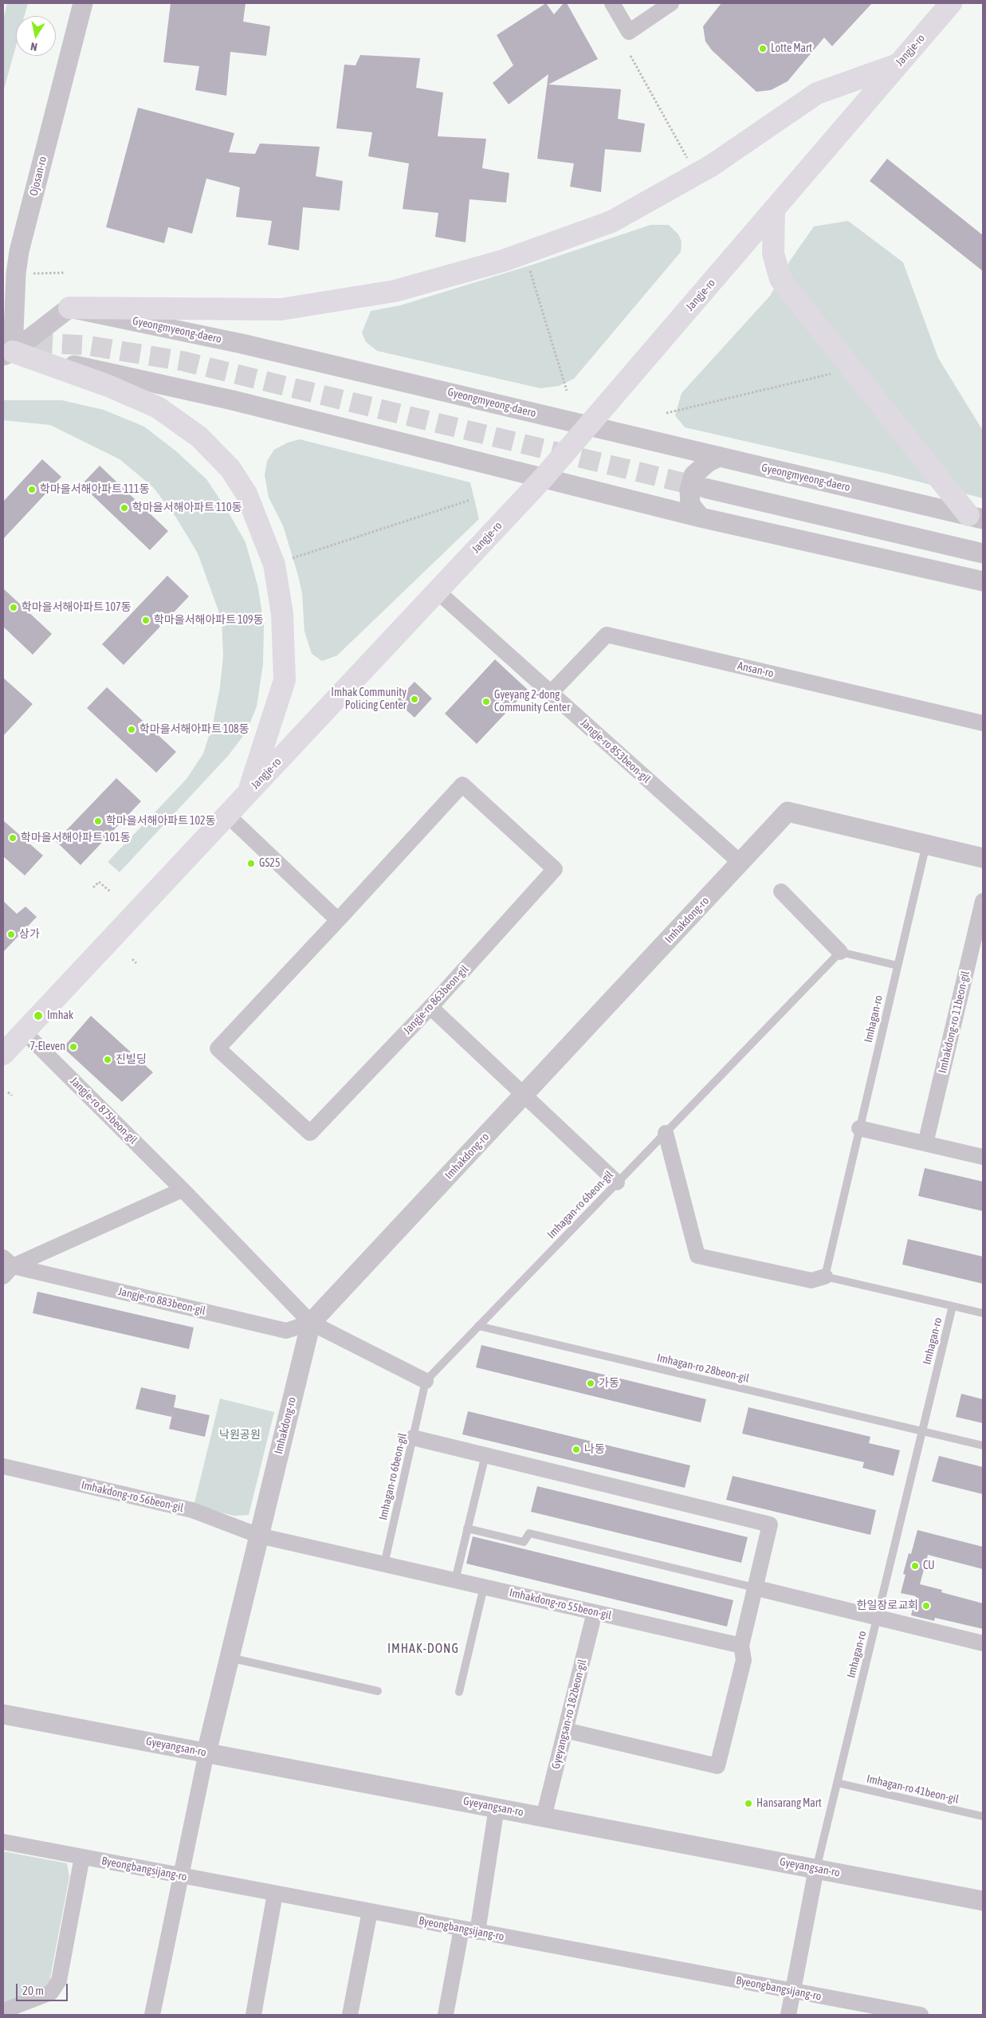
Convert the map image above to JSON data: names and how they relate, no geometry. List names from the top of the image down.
{
  "streets": {
    "main road": ["Jangje-ro"],
    "street": [
      "Ojosan-ro",
      "Gyeongmyeong-daero",
      "Ansan-ro",
      "Jangje-ro 853beon-gil",
      "Imhakdong-ro",
      "Jangje-ro 863beon-gil",
      "Imhakdong-ro 11beon-gil",
      "Jangje-ro 875beon-gil",
      "Jangje-ro 883beon-gil",
      "Imhakdong-ro 56beon-gil",
      "Imhakdong-ro 55beon-gil",
      "Gyeyangsan-ro 182beon-gil",
      "Gyeyangsan-ro",
      "Byeongbangsijang-ro"
    ],
    "lane": [
      "Imhagan-ro",
      "Imhagan-ro 6beon-gil",
      "Imhagan-ro 28beon-gil",
      "Imhagan-ro 41beon-gil"
    ]
  },
  "crossings": [
    ["Jangje-ro", "Gyeongmyeong-daero"],
    ["Jangje-ro", "Jangje-ro 853beon-gil"],
    ["Jangje-ro", "Jangje-ro 875beon-gil"],
    ["Ansan-ro", "Jangje-ro 853beon-gil"],
    ["Jangje-ro 853beon-gil", "Imhakdong-ro"],
    ["Imhakdong-ro", "Imhagan-ro"],
    ["Imhakdong-ro", "Jangje-ro 875beon-gil"],
    ["Imhakdong-ro", "Jangje-ro 883beon-gil"],
    ["Imhakdong-ro", "Imhakdong-ro 56beon-gil"],
    ["Imhakdong-ro", "Imhakdong-ro 55beon-gil"],
    ["Imhakdong-ro", "Gyeyangsan-ro"],
    ["Imhagan-ro", "Imhagan-ro 28beon-gil"],
    ["Imhagan-ro", "Gyeyangsan-ro"],
    ["Imhagan-ro", "Imhagan-ro 41beon-gil"],
    ["Jangje-ro 875beon-gil", "Imhagan-ro 6beon-gil"],
    ["Jangje-ro 875beon-gil", "Jangje-ro 883beon-gil"],
    ["Imhagan-ro 6beon-gil", "Imhagan-ro 28beon-gil"],
    ["Imhagan-ro 6beon-gil", "Imhakdong-ro 55beon-gil"],
    ["Imhakdong-ro 56beon-gil", "Imhakdong-ro 55beon-gil"],
    ["Imhakdong-ro 55beon-gil", "Gyeyangsan-ro 182beon-gil"],
    ["Gyeyangsan-ro 182beon-gil", "Gyeyangsan-ro"]
  ],
  "districts": ["IMHAK-DONG"],
  "parks": ["낙원공원"],
  "places": [
    "Lotte Mart",
    "학마을서해아파트 111동",
    "학마을서해아파트 110동",
    "학마을서해아파트 107동",
    "학마을서해아파트 109동",
    "Imhak Community Policing Center",
    "Gyeyang 2-dong Community Center",
    "학마을서해아파트 108동",
    "학마을서해아파트 102동",
    "학마을서해아파트 101동",
    "GS25",
    "상가",
    "Imhak",
    "7-Eleven",
    "진빌딩",
    "가동",
    "나동",
    "CU",
    "한일장로교회",
    "Hansarang Mart"
  ],
  "scale_bar": "20 m",
  "north": "bottom"
}
